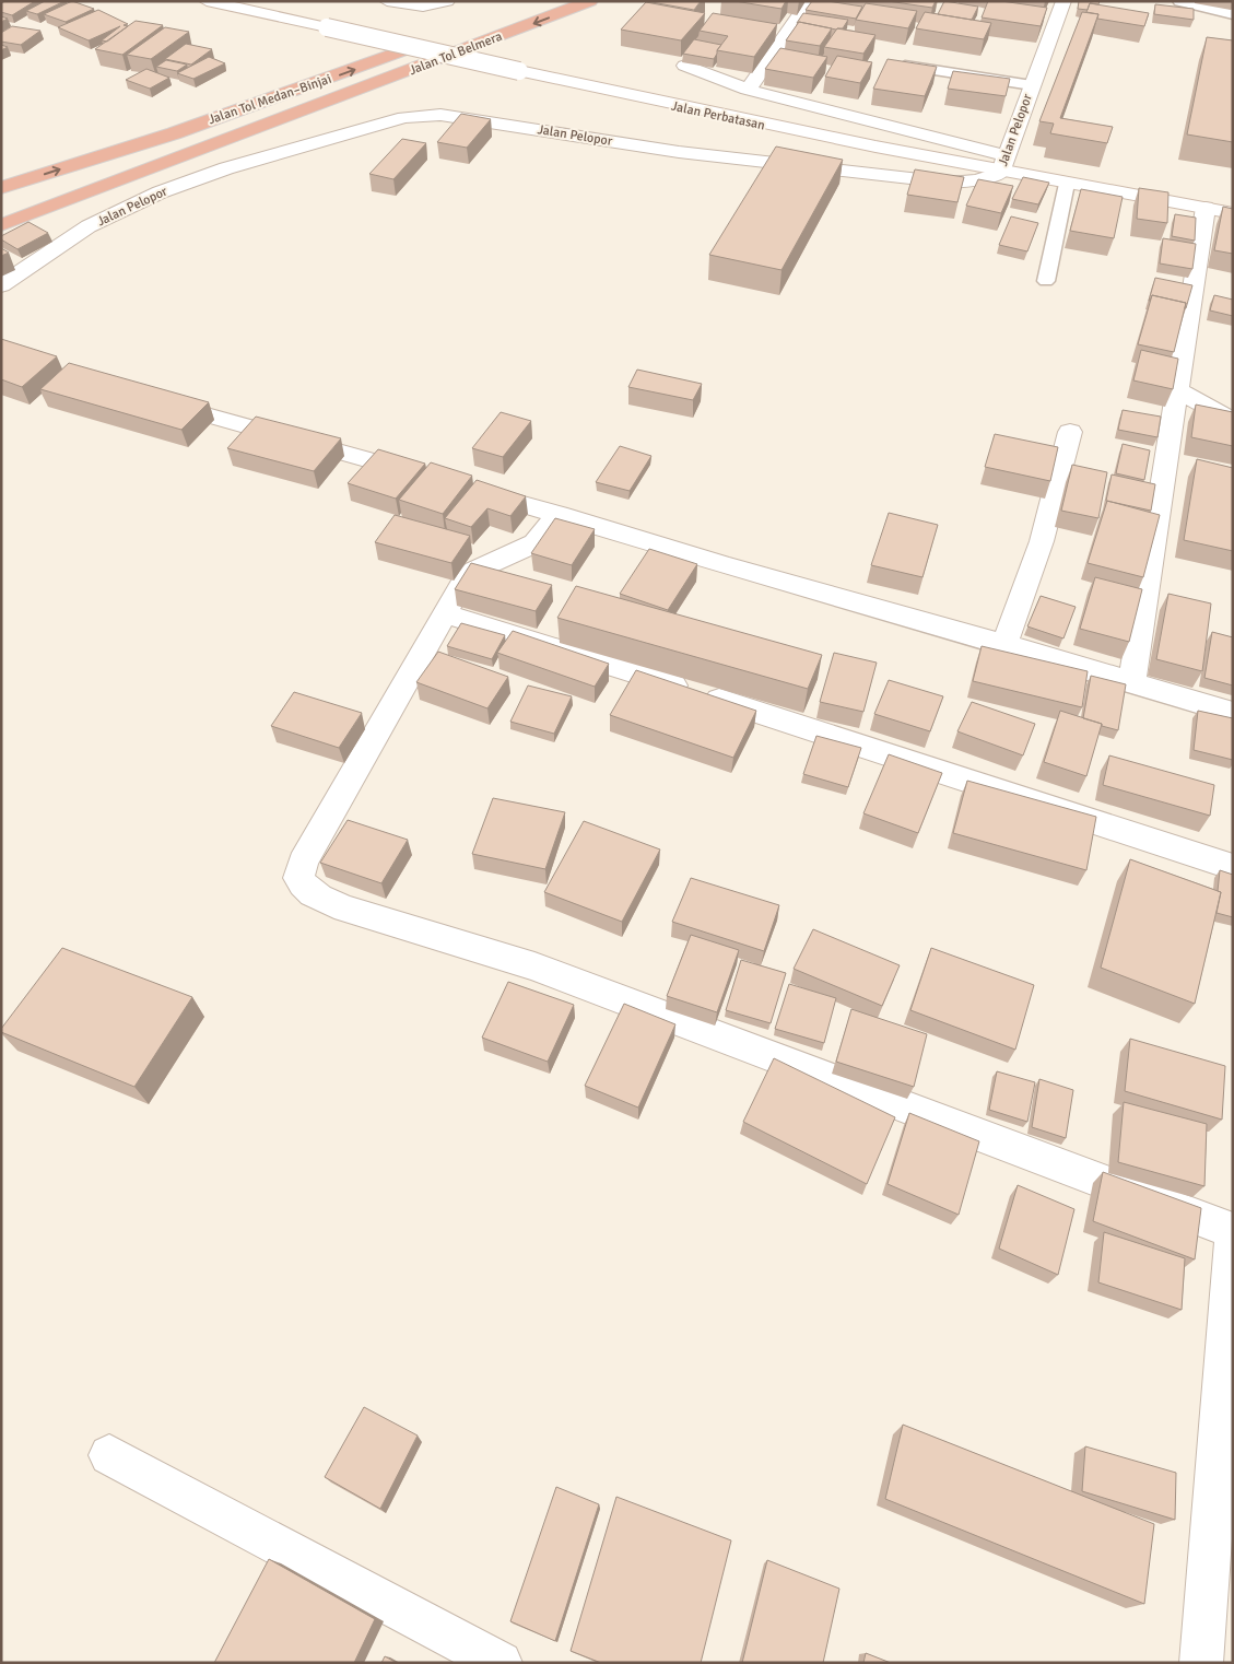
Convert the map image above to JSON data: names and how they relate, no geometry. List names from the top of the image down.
{
  "streets": {
    "highway": ["Jalan Tol Belmera", "Jalan Tol Medan–Binjai"],
    "street": ["Jalan Perbatasan", "Jalan Pelopor"]
  },
  "crossings": [
    ["Jalan Tol Belmera", "Jalan Tol Medan–Binjai"],
    ["Jalan Perbatasan", "Jalan Pelopor"]
  ],
  "one_way": ["Jalan Tol Belmera"]
}
